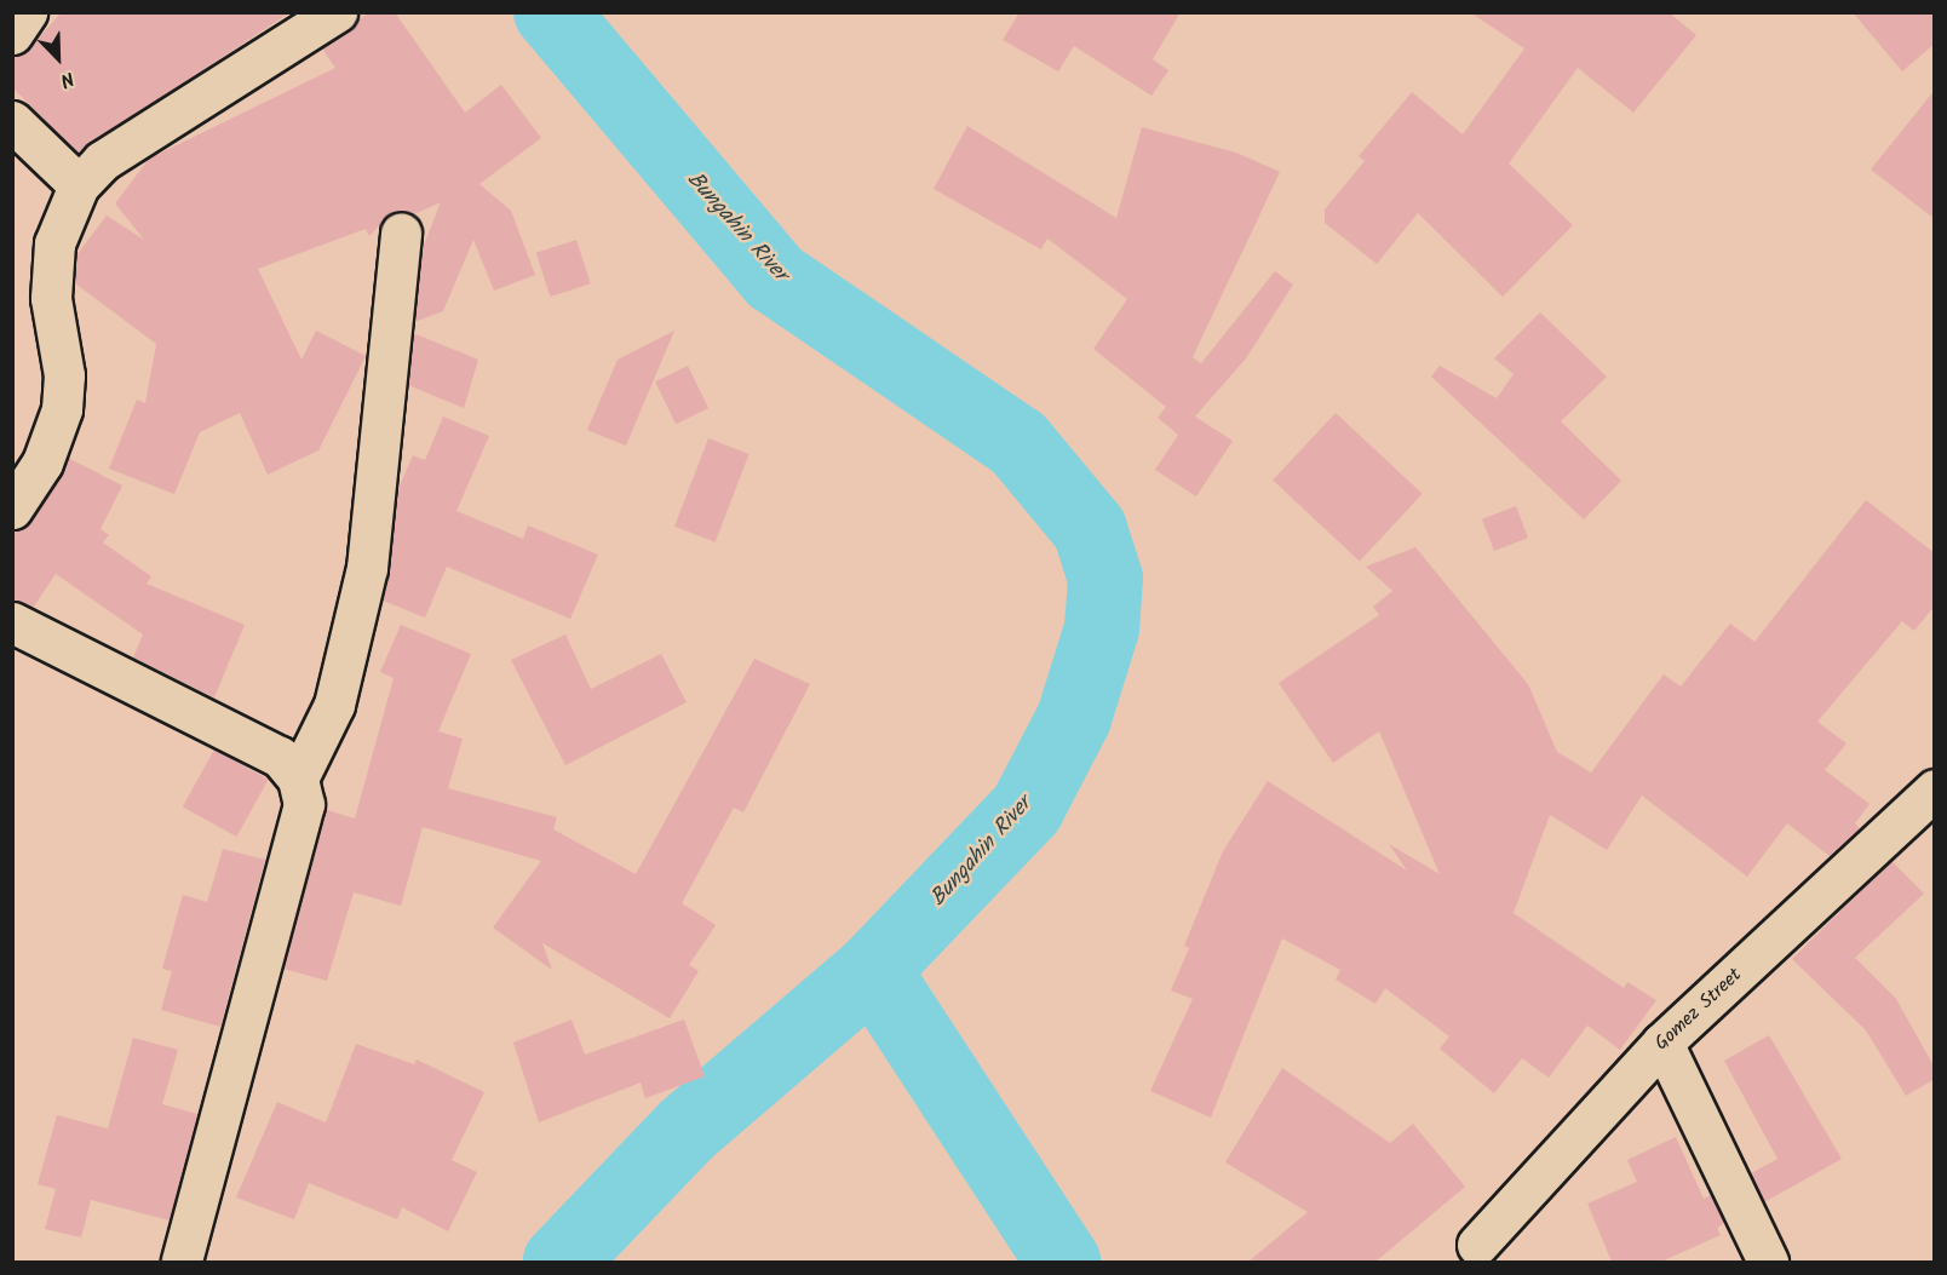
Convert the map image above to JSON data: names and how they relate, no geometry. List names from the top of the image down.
{
  "streets": {
    "street": ["Gomez Street"]
  },
  "water": ["Bungahin River"],
  "north": "bottom right"
}
